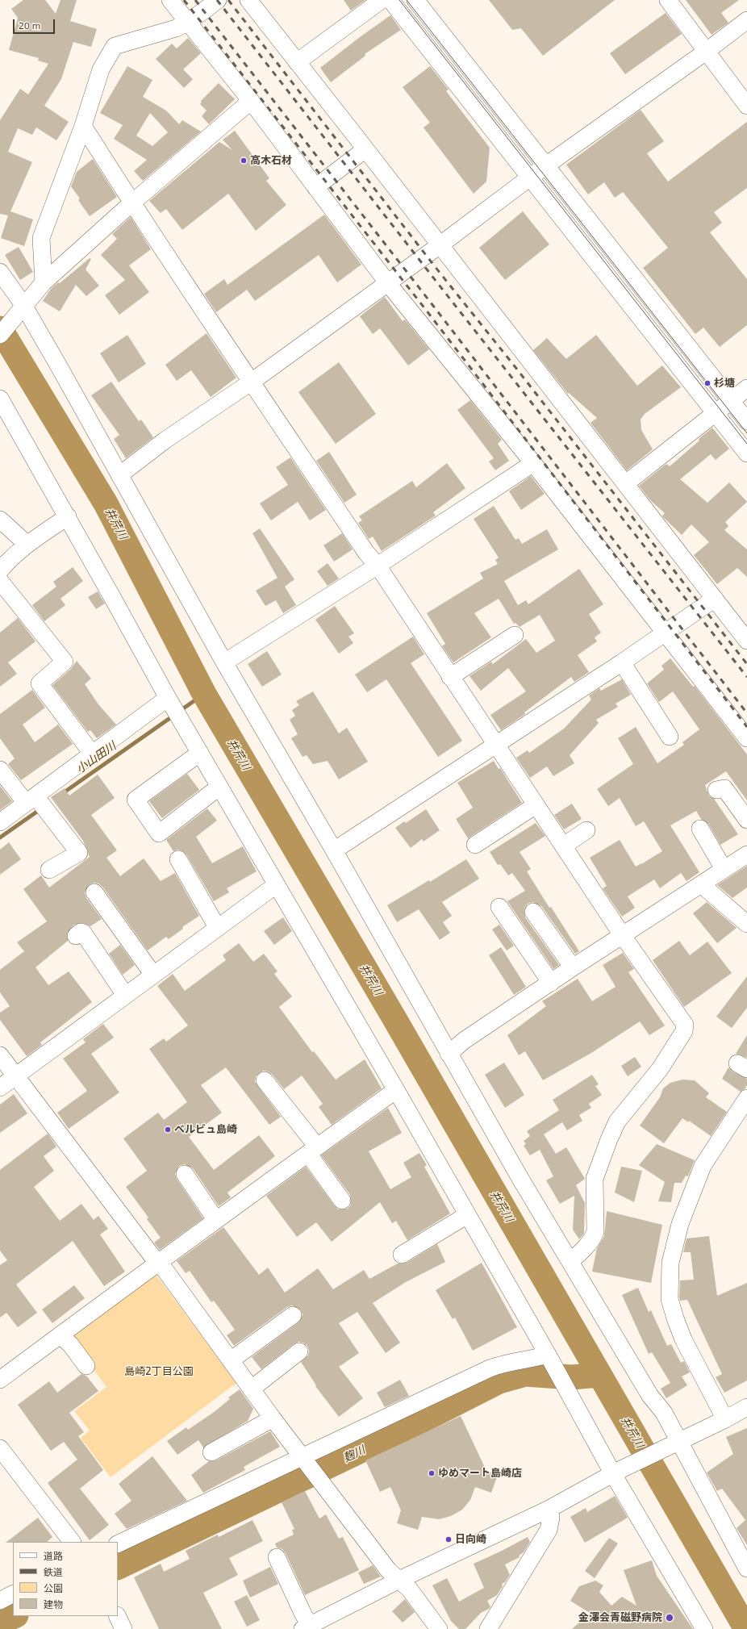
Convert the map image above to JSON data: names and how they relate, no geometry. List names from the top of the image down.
{
  "water": ["井芹川", "小山田川", "麹川"],
  "parks": ["島崎2丁目公園"],
  "places": [
    "高木石材",
    "杉塘",
    "ベルビュ島崎",
    "ゆめマート島崎店",
    "日向崎",
    "金澤会青磁野病院"
  ],
  "legend": [
    "道路",
    "鉄道",
    "公園",
    "建物"
  ],
  "scale_bar": "20 m"
}
